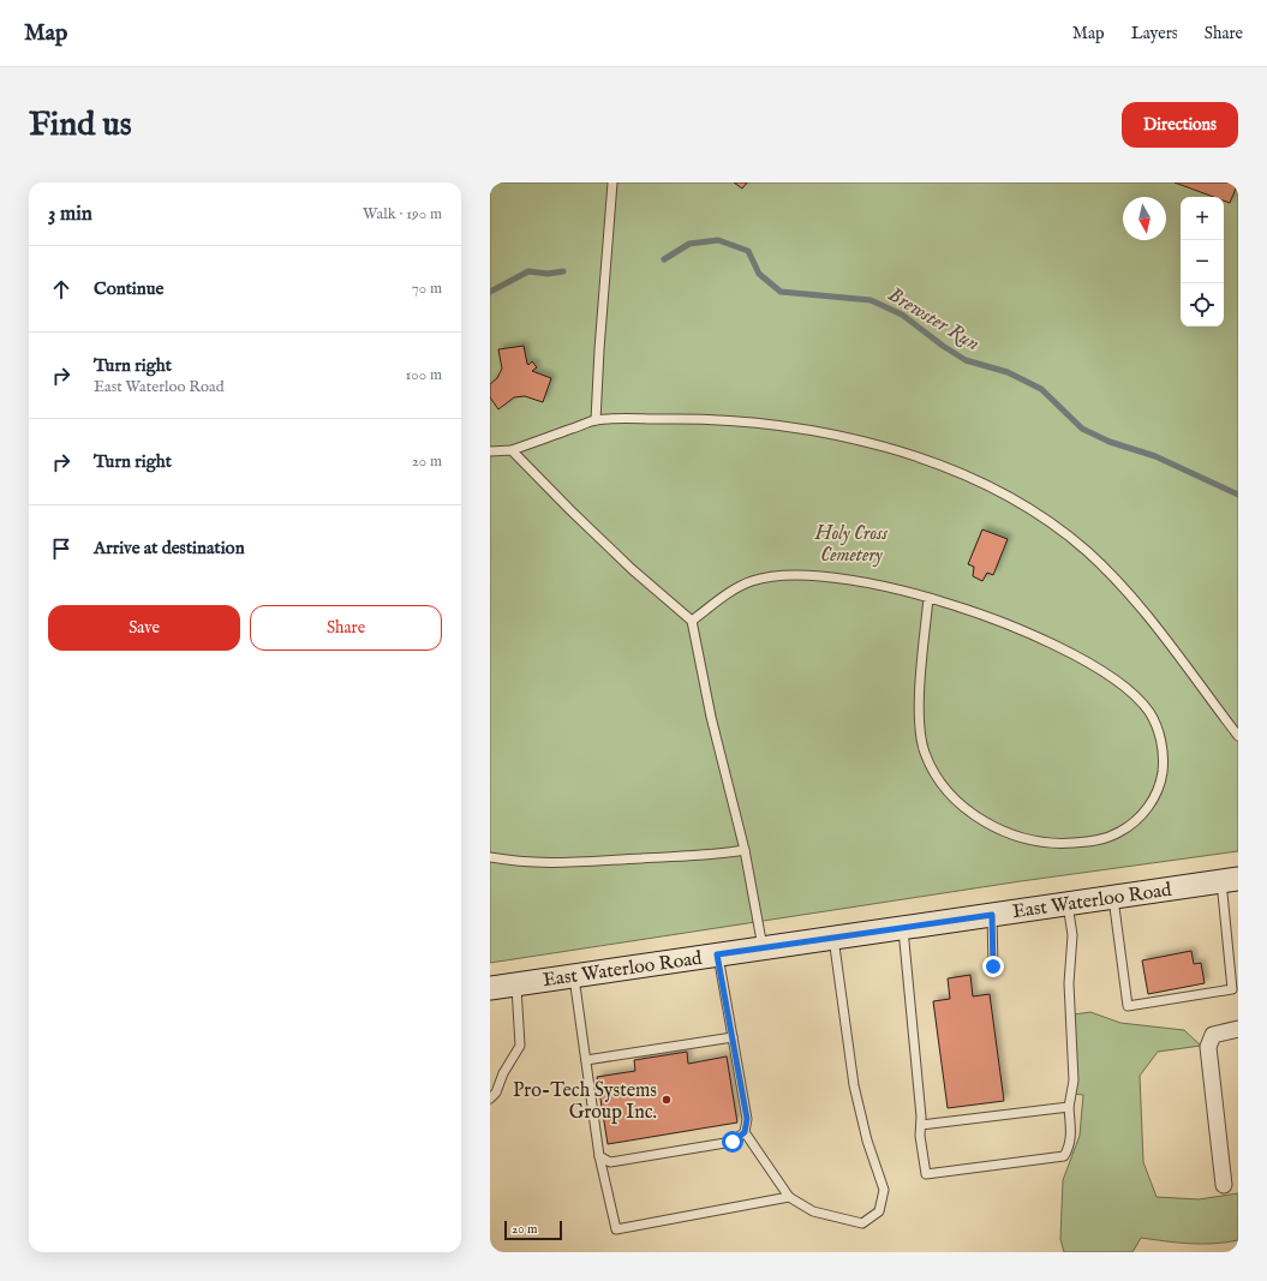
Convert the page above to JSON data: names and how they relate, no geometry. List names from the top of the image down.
{
  "streets": {
    "main road": ["East Waterloo Road"]
  },
  "water": ["Brewster Run"],
  "parks": ["Holy Cross Cemetery"],
  "places": ["Pro-Tech Systems Group Inc."],
  "scale_bar": "20 m",
  "north": "bottom",
  "page": {
    "header": "Map",
    "nav": ["Map", "Layers", "Share"],
    "buttons": [
      "Directions",
      ["Save", "Share"]
    ],
    "title": "Find us",
    "heading": ["3 min", "Walk · 190 m"],
    "map_buttons": ["+", "−"],
    "list": [
      ["Continue", "70 m"],
      ["Turn right", "East Waterloo Road", "100 m"],
      ["Turn right", "20 m"],
      "Arrive at destination"
    ],
    "scale": "20 m"
  }
}
